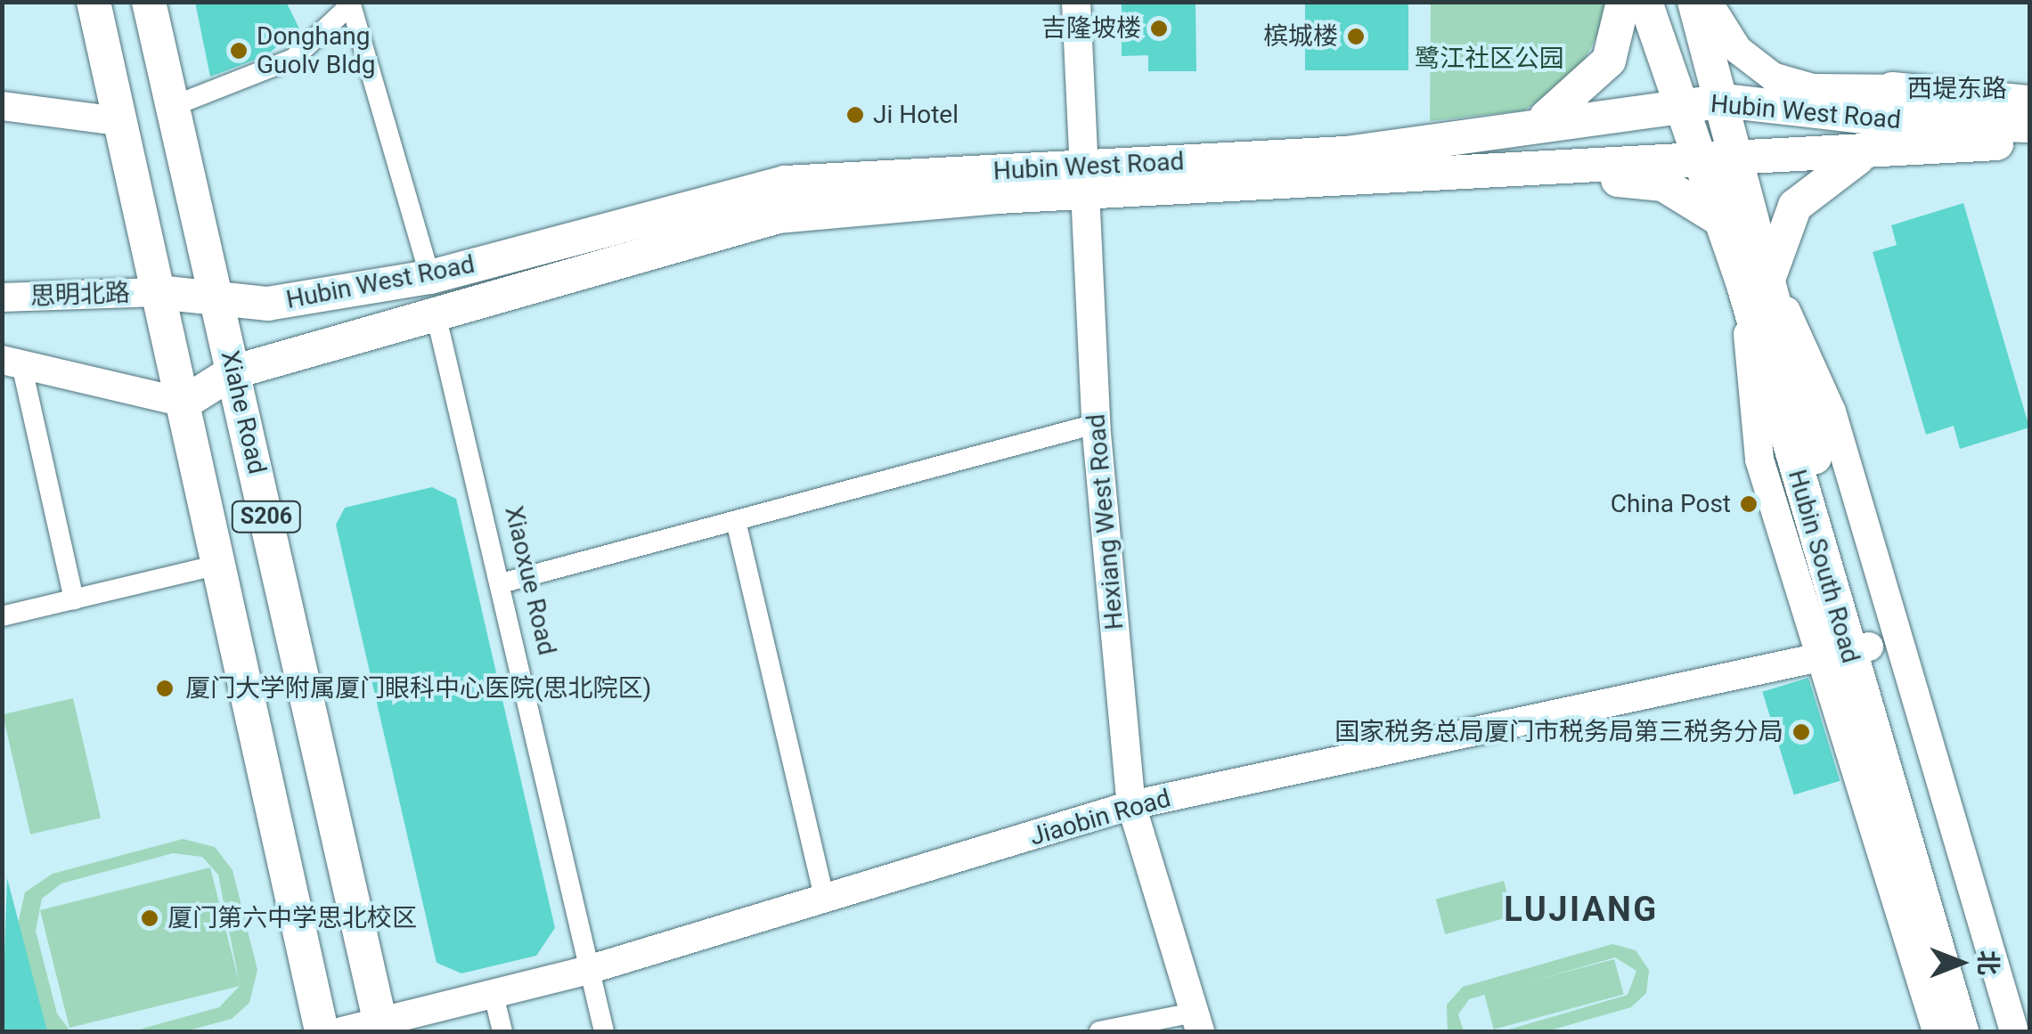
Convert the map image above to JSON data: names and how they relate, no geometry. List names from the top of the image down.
{
  "streets": {
    "main road": [
      "Hubin West Road",
      "Xiahe Road",
      "S206",
      "Hubin South Road"
    ],
    "street": [
      "西堤东路",
      "思明北路",
      "Hexiang West Road",
      "Xiaoxue Road",
      "Jiaobin Road"
    ]
  },
  "crossings": [
    ["Hubin West Road", "思明北路"],
    ["Hubin West Road", "Xiahe Road"],
    ["Hubin West Road", "S206"],
    ["Hubin West Road", "Hexiang West Road"],
    ["Hubin West Road", "Hubin South Road"],
    ["Hubin West Road", "Xiaoxue Road"],
    ["思明北路", "S206"],
    ["Xiahe Road", "Jiaobin Road"],
    ["Hexiang West Road", "Jiaobin Road"],
    ["Hubin South Road", "Jiaobin Road"],
    ["Xiaoxue Road", "Jiaobin Road"]
  ],
  "districts": ["LUJIANG"],
  "parks": ["鹭江社区公园"],
  "places": [
    "吉隆坡楼",
    "槟城楼",
    "Donghang Guolv Bldg",
    "Ji Hotel",
    "China Post",
    "厦门大学附属厦门眼科中心医院(思北院区)",
    "国家税务总局厦门市税务局第三税务分局",
    "厦门第六中学思北校区"
  ],
  "north": "right"
}
